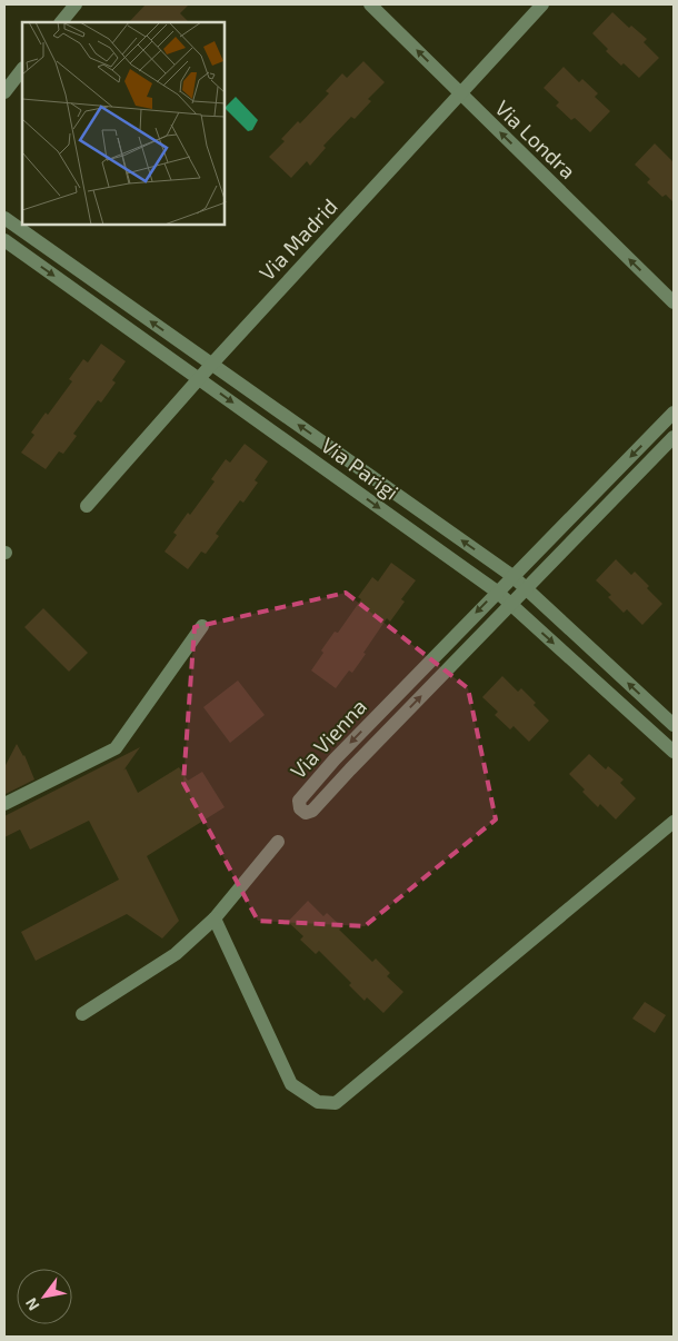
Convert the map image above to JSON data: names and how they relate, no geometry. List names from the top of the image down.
{
  "streets": {
    "street": [
      "Via Londra",
      "Via Madrid",
      "Via Parigi",
      "Via Vienna"
    ]
  },
  "crossings": [
    ["Via Londra", "Via Madrid"],
    ["Via Madrid", "Via Parigi"],
    ["Via Parigi", "Via Vienna"]
  ],
  "one_way": ["Via Londra"],
  "north": "bottom left"
}
